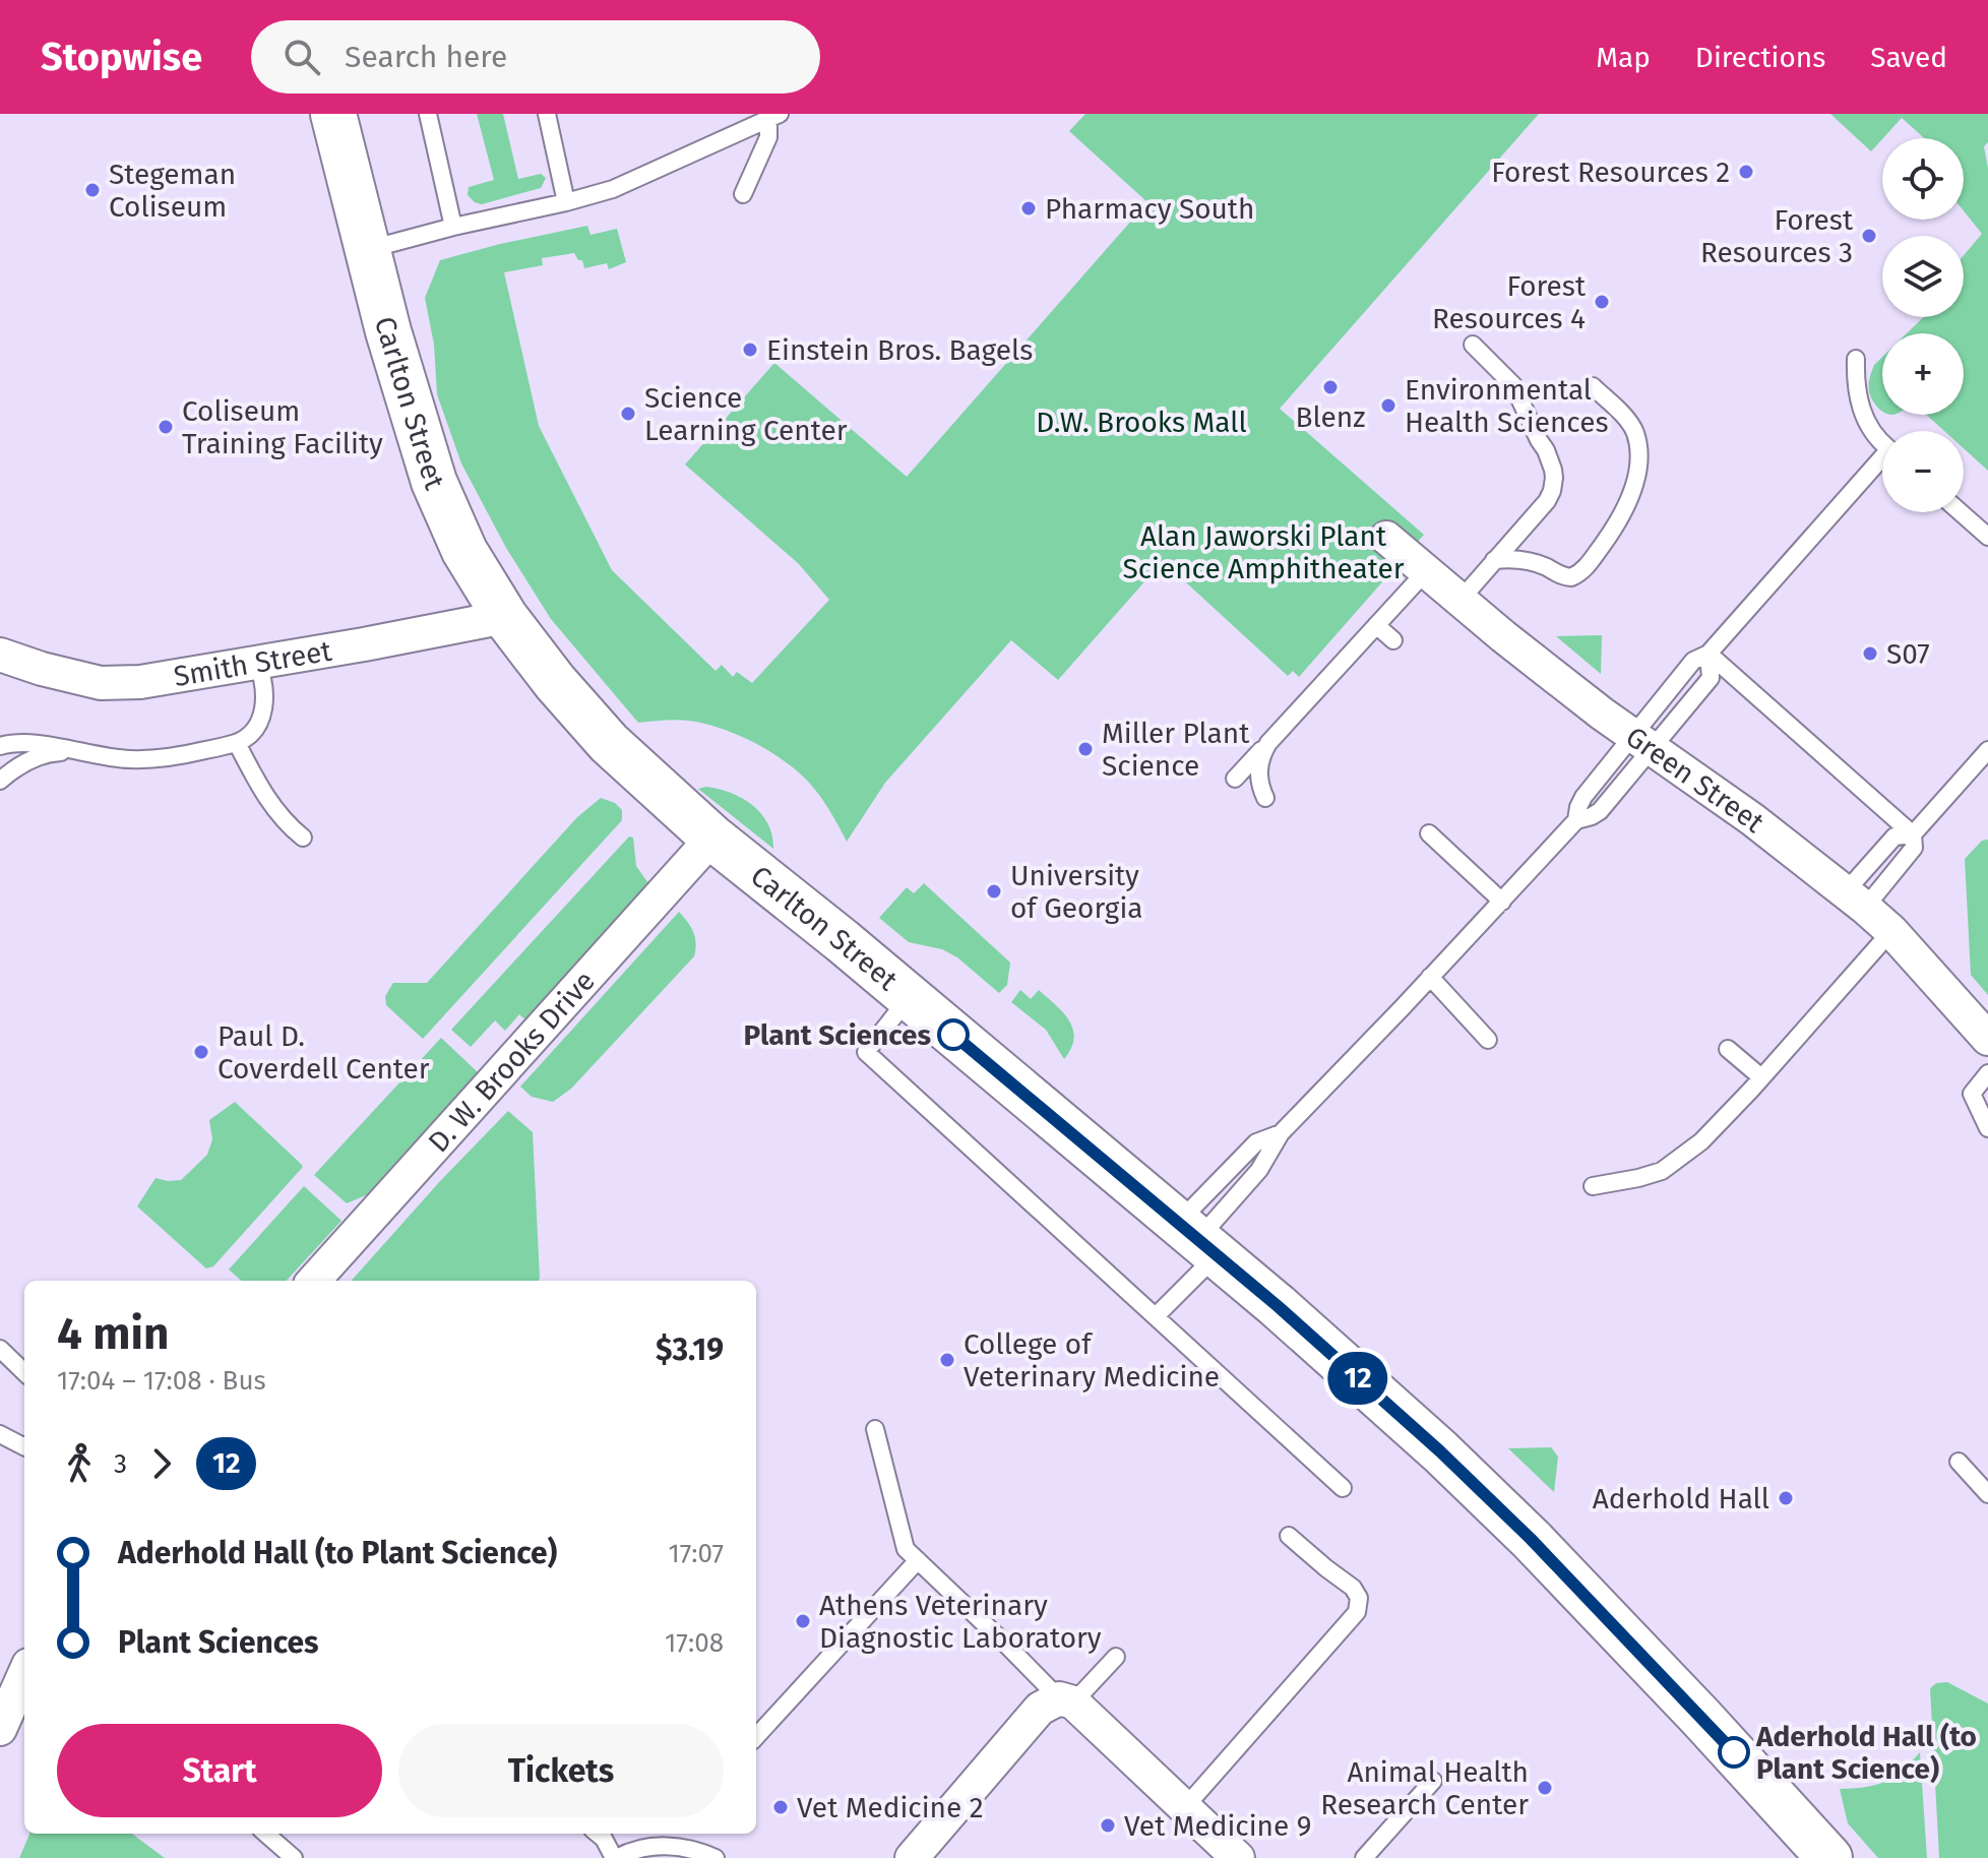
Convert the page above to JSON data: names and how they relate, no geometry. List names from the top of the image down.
{
  "streets": {
    "street": [
      "Carlton Street",
      "Smith Street",
      "Green Street",
      "D. W. Brooks Drive"
    ]
  },
  "crossings": [
    ["Carlton Street", "Smith Street"],
    ["Carlton Street", "D. W. Brooks Drive"]
  ],
  "parks": ["D.W. Brooks Mall", "Alan Jaworski Plant Science Amphitheater"],
  "places": [
    "Forest Resources 2",
    "Stegeman Coliseum",
    "Pharmacy South",
    "Forest Resources 3",
    "Forest Resources 4",
    "Einstein Bros. Bagels",
    "Blenz",
    "Environmental Health Sciences",
    "Science Learning Center",
    "Coliseum Training Facility",
    "S07",
    "Miller Plant Science",
    "University of Georgia",
    "Plant Sciences",
    "Paul D. Coverdell Center",
    "College of Veterinary Medicine",
    "Aderhold Hall",
    "Athens Veterinary Diagnostic Laboratory",
    "Aderhold Hall (to Plant Science)",
    "Animal Health Research Center",
    "Vet Medicine 2",
    "Vet Medicine 9"
  ],
  "lines": ["bus line 12"],
  "page": {
    "header": "Stopwise",
    "search": "Search here",
    "nav": ["Map", "Directions", "Saved"],
    "on_map": "12",
    "map_buttons": ["+", "−"],
    "heading": ["4 min", "17:04 – 17:08 · Bus", "$3.19"],
    "legs": ["3", "12"],
    "list": [
      {
        "name": "Aderhold Hall (to Plant Science)",
        "value": "17:07"
      },
      {
        "name": "Plant Sciences",
        "value": "17:08"
      }
    ],
    "buttons": ["Start", "Tickets"]
  }
}
